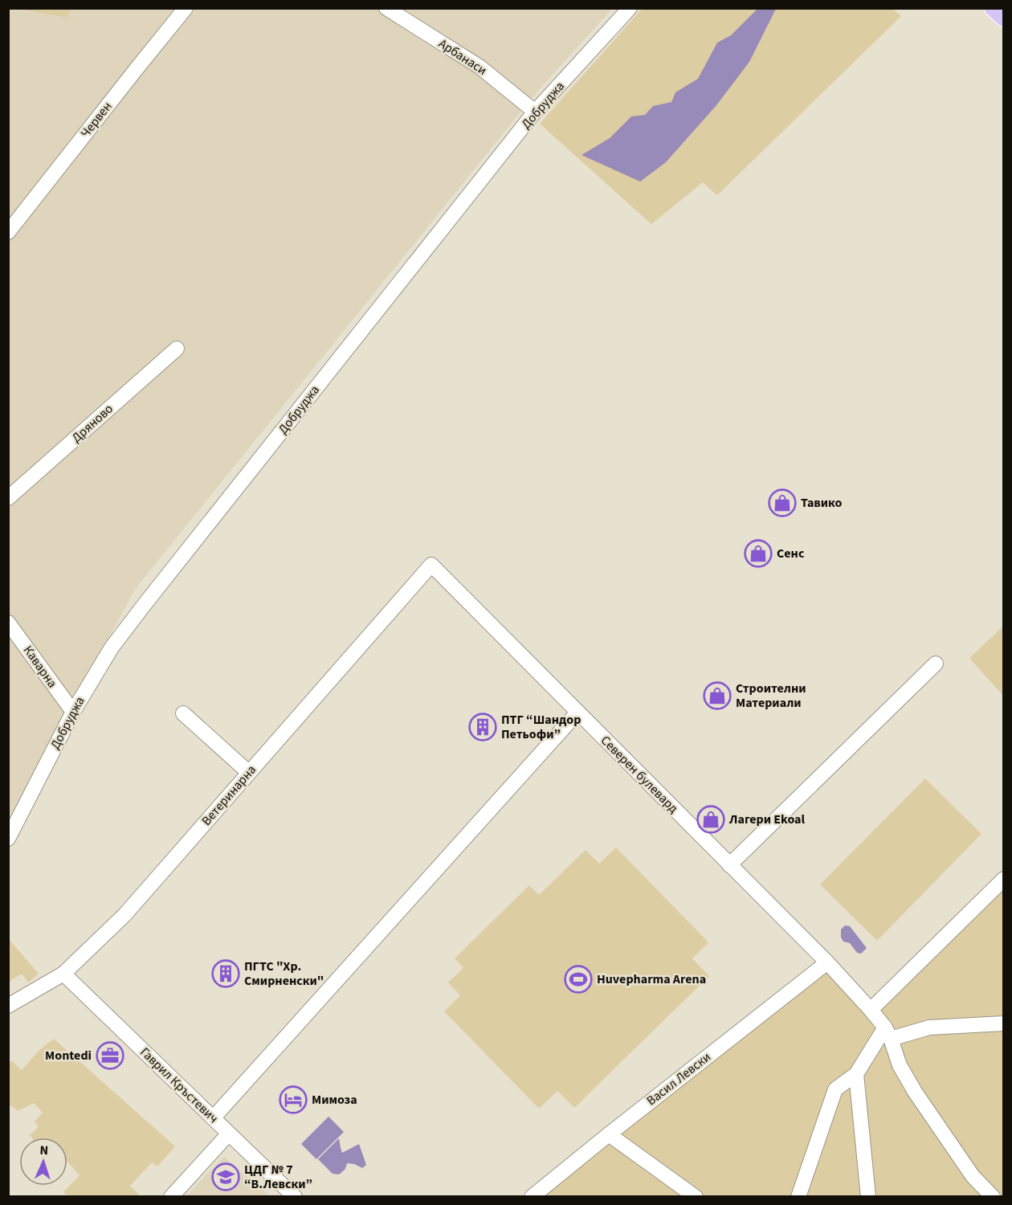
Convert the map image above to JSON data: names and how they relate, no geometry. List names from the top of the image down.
{
  "streets": {
    "street": [
      "Арбанаси",
      "Добруджа",
      "Червен",
      "Дряново",
      "Каварна",
      "Северен булевард",
      "Ветеринарна",
      "Васил Левски",
      "Гаврил Кръстевич"
    ]
  },
  "crossings": [
    ["Арбанаси", "Добруджа"],
    ["Добруджа", "Каварна"],
    ["Северен булевард", "Ветеринарна"],
    ["Северен булевард", "Васил Левски"],
    ["Ветеринарна", "Гаврил Кръстевич"]
  ],
  "places": {
    "shop": [
      "Тавико",
      "Сенс",
      "Строителни Материали",
      "Лагери Ekoal"
    ],
    "building": ["ПТГ “Шандор Петьофи”", "ПГТС \"Хр. Смирненски\""],
    "sports": ["Huvepharma Arena"],
    "office": ["Montedi"],
    "hotel": ["Мимоза"],
    "school or university": ["ЦДГ № 7 “В.Левски”"]
  },
  "north": "top"
}
